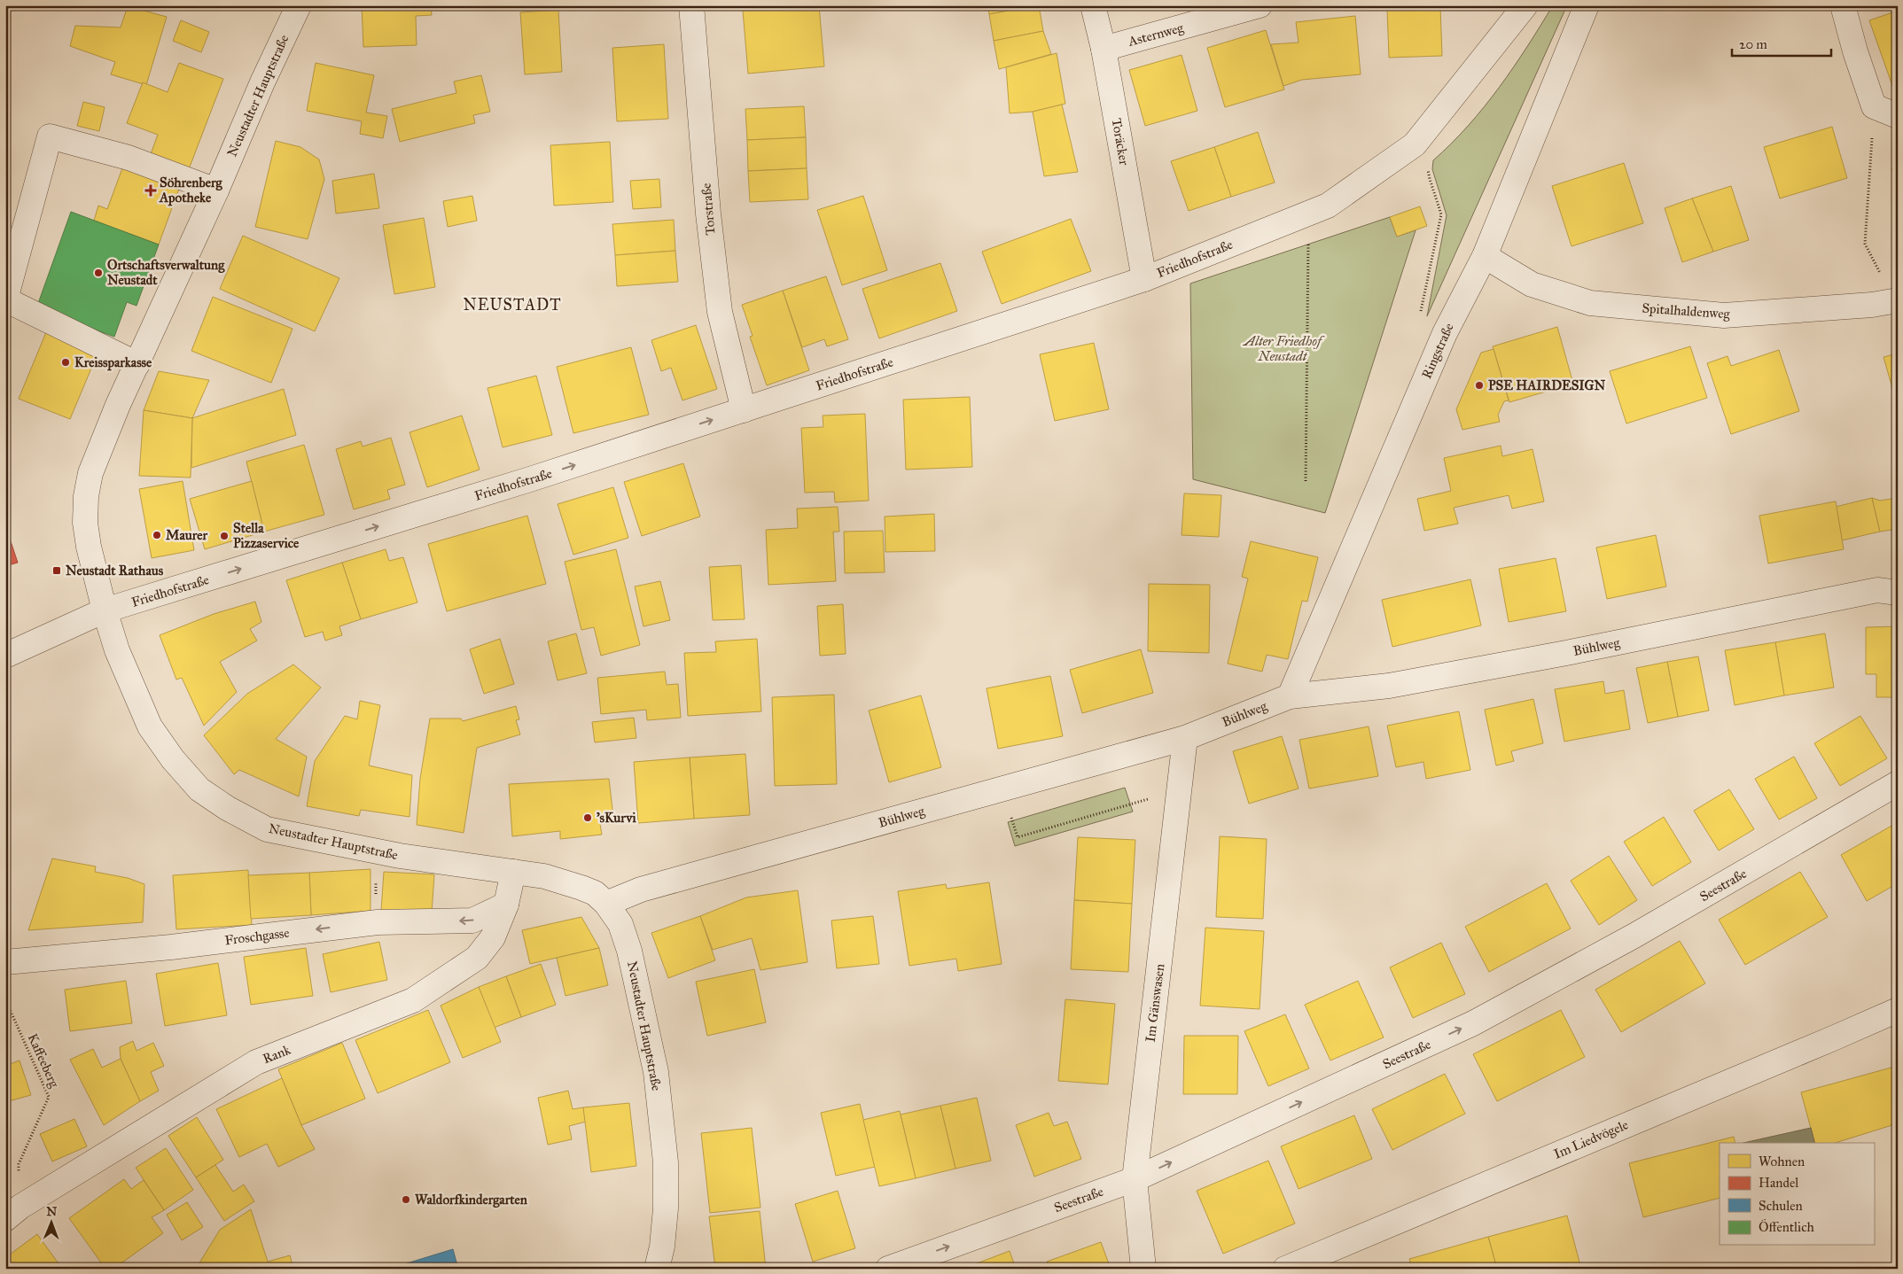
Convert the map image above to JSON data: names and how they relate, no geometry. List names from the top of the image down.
{
  "streets": {
    "street": [
      "Asternweg",
      "Neustadter Hauptstraße",
      "Toräcker",
      "Torstraße",
      "Friedhofstraße",
      "Spitalhaldenweg",
      "Ringstraße",
      "Bühlweg",
      "Seestraße",
      "Froschgasse",
      "Im Gänswasen",
      "Rank",
      "Im Liedvögele"
    ],
    "path": ["Kaffeeberg"]
  },
  "crossings": [
    ["Asternweg", "Toräcker"],
    ["Neustadter Hauptstraße", "Friedhofstraße"],
    ["Neustadter Hauptstraße", "Bühlweg"],
    ["Neustadter Hauptstraße", "Rank"],
    ["Toräcker", "Friedhofstraße"],
    ["Torstraße", "Friedhofstraße"],
    ["Spitalhaldenweg", "Ringstraße"],
    ["Ringstraße", "Bühlweg"],
    ["Bühlweg", "Im Gänswasen"],
    ["Seestraße", "Im Gänswasen"],
    ["Froschgasse", "Rank"],
    ["Rank", "Kaffeeberg"]
  ],
  "one_way": ["Friedhofstraße", "Seestraße", "Froschgasse"],
  "districts": ["NEUSTADT"],
  "parks": ["Alter Friedhof Neustadt"],
  "places": {
    "health": ["Söhrenberg Apotheke"],
    "other": [
      "Ortschaftsverwaltung Neustadt",
      "Kreissparkasse",
      "PSE HAIRDESIGN",
      "Maurer",
      "Stella Pizzaservice",
      "'sKurvi",
      "Waldorfkindergarten"
    ],
    "transit": ["Neustadt Rathaus"]
  },
  "legend": [
    "Wohnen",
    "Handel",
    "Schulen",
    "Öffentlich"
  ],
  "scale_bar": "20 m",
  "north": "top"
}
